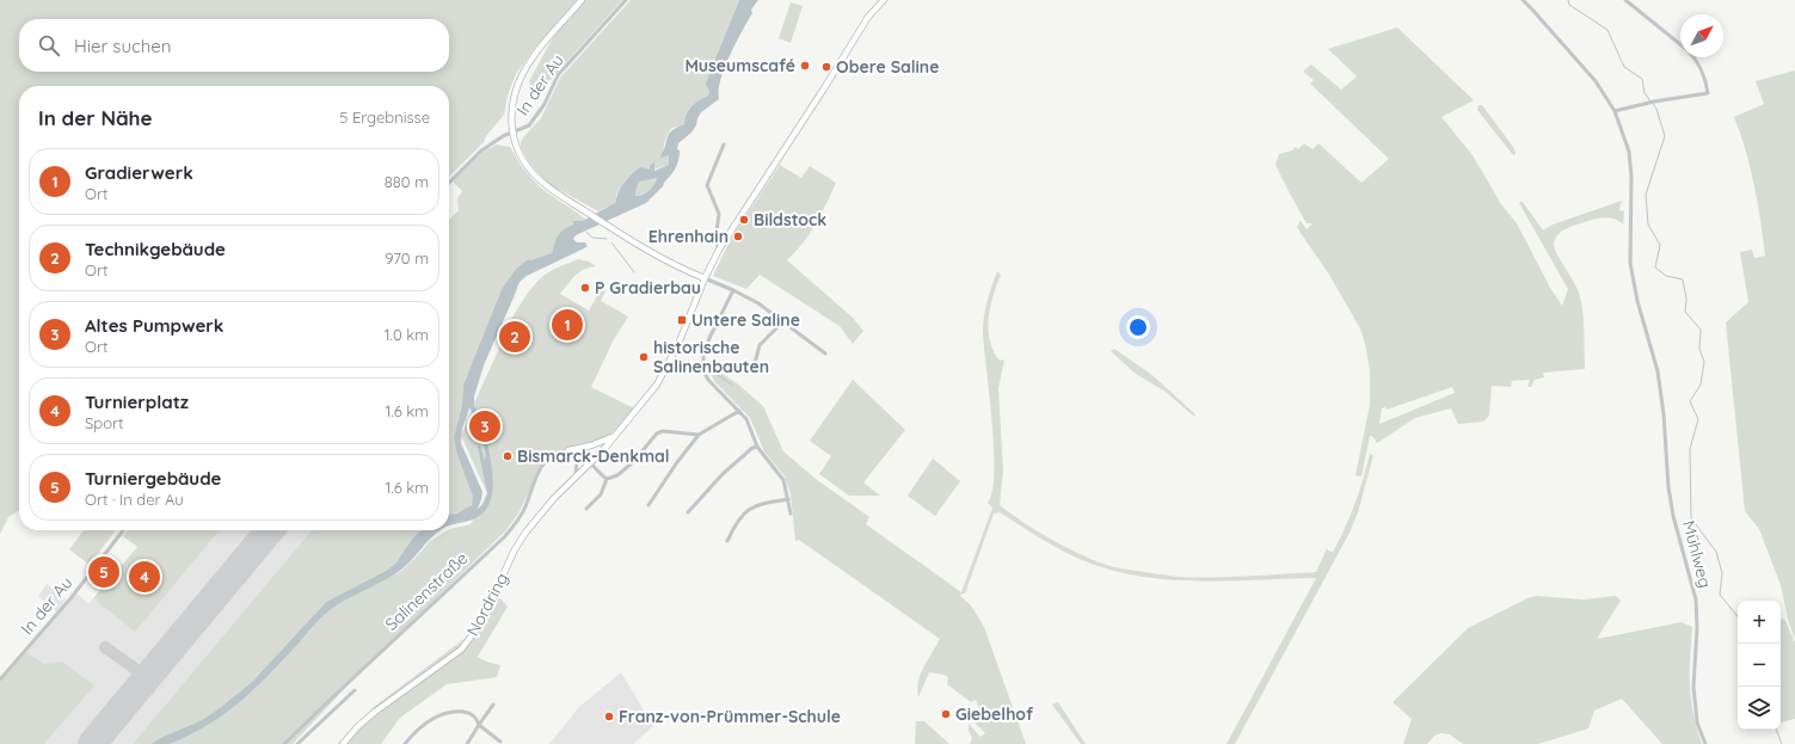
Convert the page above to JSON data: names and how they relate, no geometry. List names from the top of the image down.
{
  "streets": {
    "main road": ["Nordring"],
    "street": ["In der Au", "Mühlweg", "Salinenstraße"]
  },
  "places": {
    "other": [
      "Museumscafé",
      "Obere Saline",
      "Bildstock",
      "Ehrenhain",
      "P Gradierbau",
      "historische Salinenbauten",
      "Bismarck-Denkmal",
      "Giebelhof",
      "Franz-von-Prümmer-Schule"
    ],
    "transit": ["Untere Saline"]
  },
  "north": "top right",
  "page": {
    "search": "Hier suchen",
    "heading": ["In der Nähe", "5 Ergebnisse"],
    "list": [
      {
        "mark": "1",
        "name": "Gradierwerk",
        "note": "Ort",
        "value": "880 m"
      },
      {
        "mark": "2",
        "name": "Technikgebäude",
        "note": "Ort",
        "value": "970 m"
      },
      {
        "mark": "3",
        "name": "Altes Pumpwerk",
        "note": "Ort",
        "value": "1.0 km"
      },
      {
        "mark": "4",
        "name": "Turnierplatz",
        "note": "Sport",
        "value": "1.6 km"
      },
      {
        "mark": "5",
        "name": "Turniergebäude",
        "note": "Ort · In der Au",
        "value": "1.6 km"
      }
    ],
    "pins": [
      "1",
      "2",
      "3",
      "5",
      "4"
    ],
    "map_buttons": ["+", "−"]
  }
}
